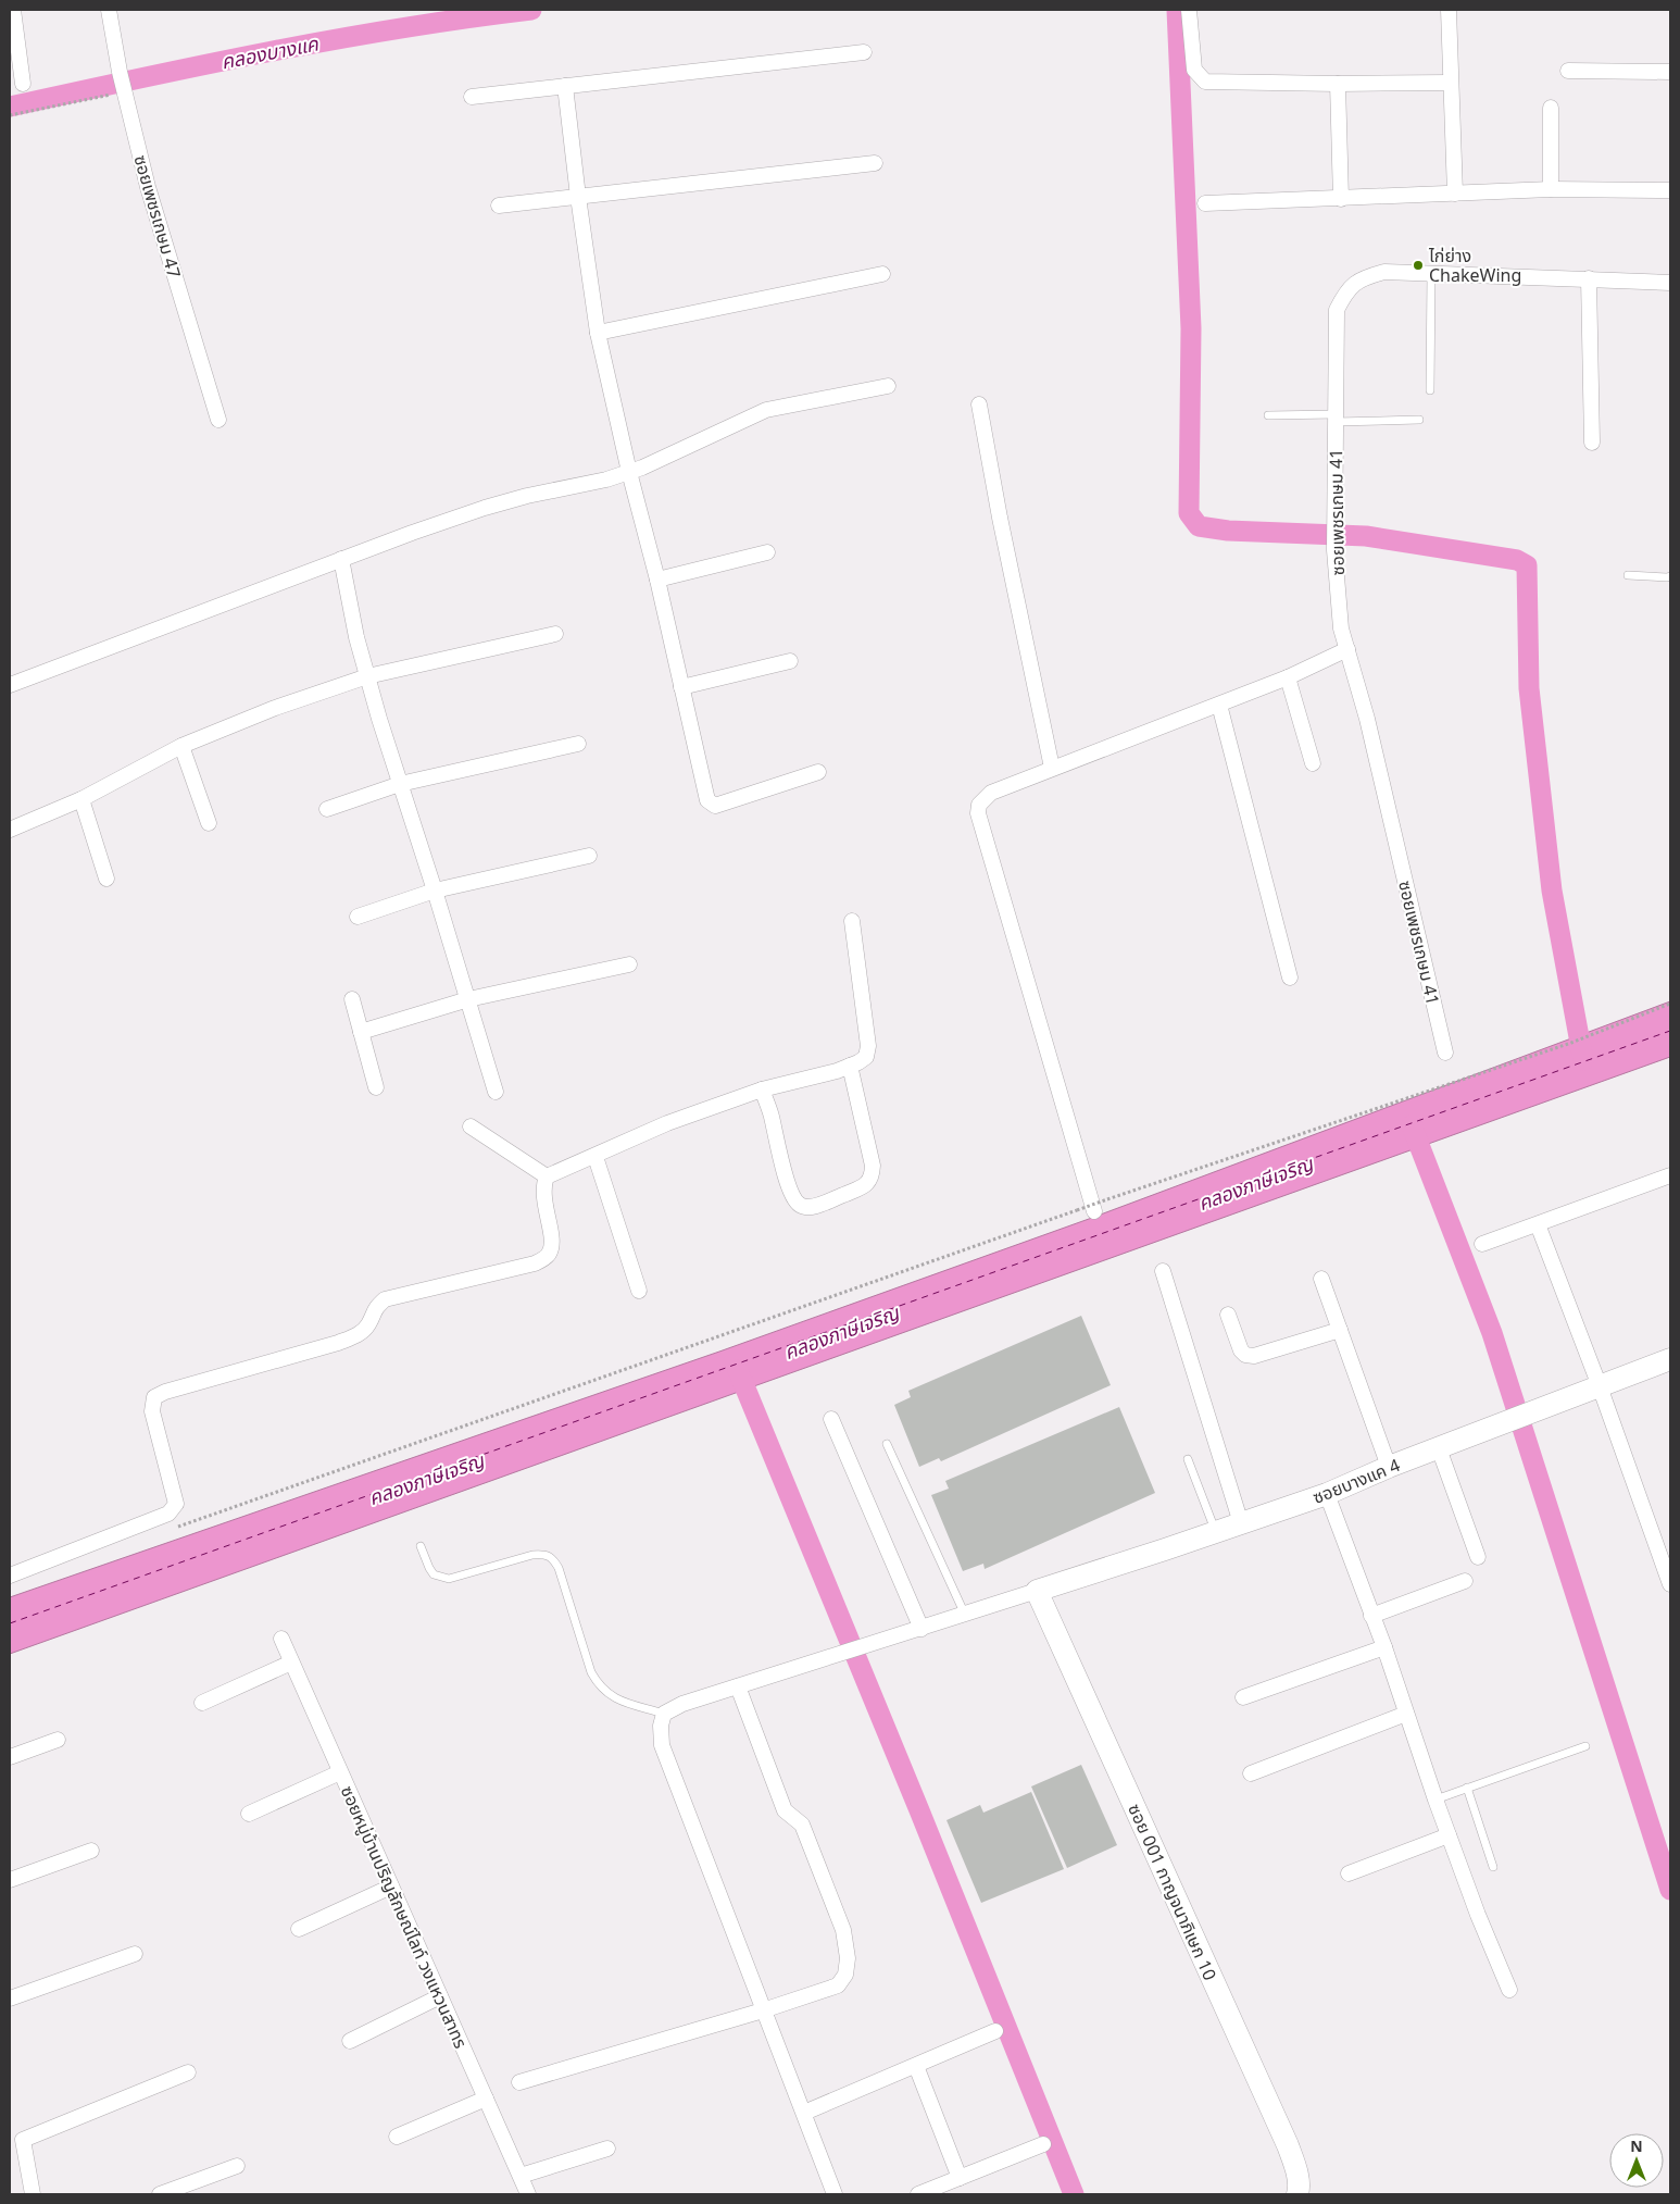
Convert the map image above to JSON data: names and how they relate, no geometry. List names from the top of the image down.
{
  "streets": {
    "street": [
      "ซอยเพชรเกษม 47",
      "ซอยเพชรเกษม 41",
      "ซอยบางแค 4",
      "ซอย 001 กาญจนาภิเษก 10",
      "ซอยหมู่บ้านปริญลักษณ์ไลท์ วงแหวนสาทร"
    ]
  },
  "crossings": [
    ["ซอยบางแค 4", "ซอย 001 กาญจนาภิเษก 10"]
  ],
  "water": ["คลองบางแค", "คลองภาษีเจริญ"],
  "places": ["ไก่ย่าง ChakeWing"],
  "north": "top"
}
